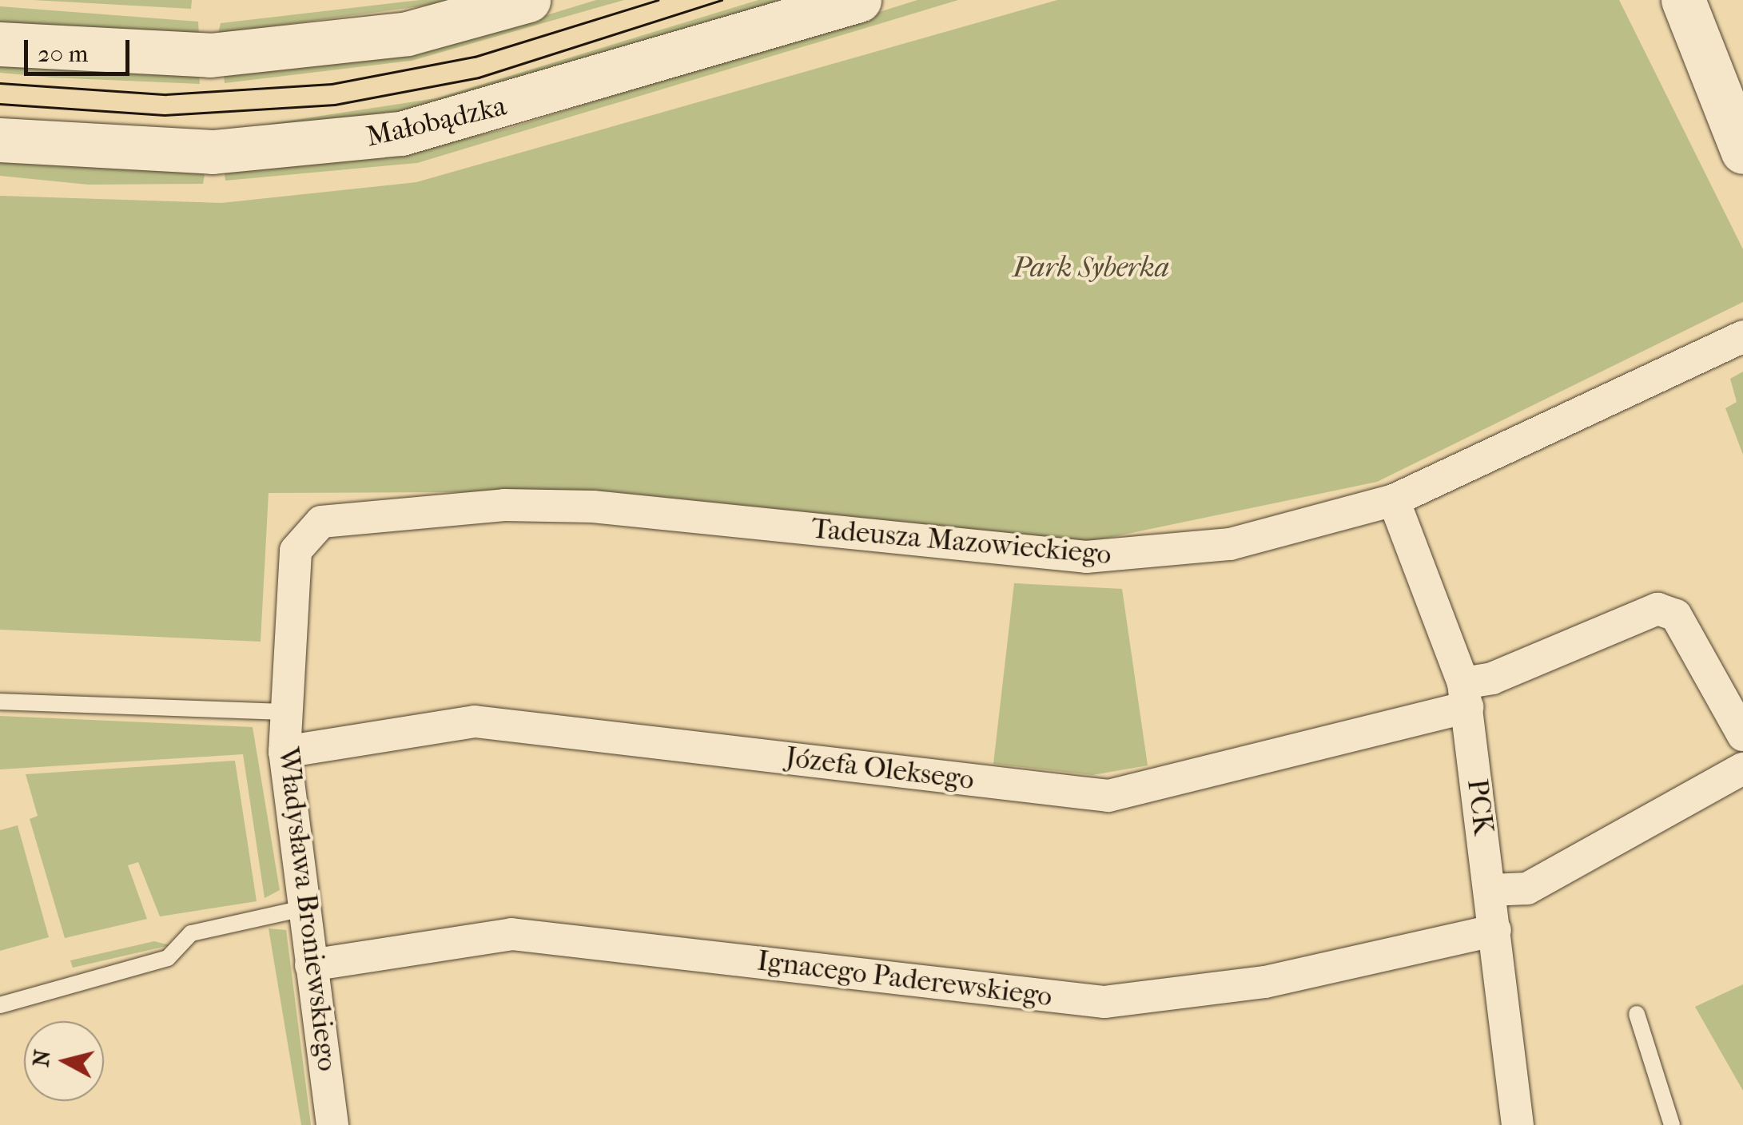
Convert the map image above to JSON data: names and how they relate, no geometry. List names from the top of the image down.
{
  "streets": {
    "street": [
      "Małobądzka",
      "Tadeusza Mazowieckiego",
      "Józefa Oleksego",
      "PCK",
      "Władysława Broniewskiego",
      "Ignacego Paderewskiego"
    ]
  },
  "crossings": [
    ["Tadeusza Mazowieckiego", "PCK"],
    ["Tadeusza Mazowieckiego", "Władysława Broniewskiego"],
    ["Józefa Oleksego", "PCK"],
    ["Józefa Oleksego", "Władysława Broniewskiego"],
    ["PCK", "Ignacego Paderewskiego"],
    ["Władysława Broniewskiego", "Ignacego Paderewskiego"]
  ],
  "parks": ["Park Syberka"],
  "scale_bar": "20 m",
  "north": "left"
}
